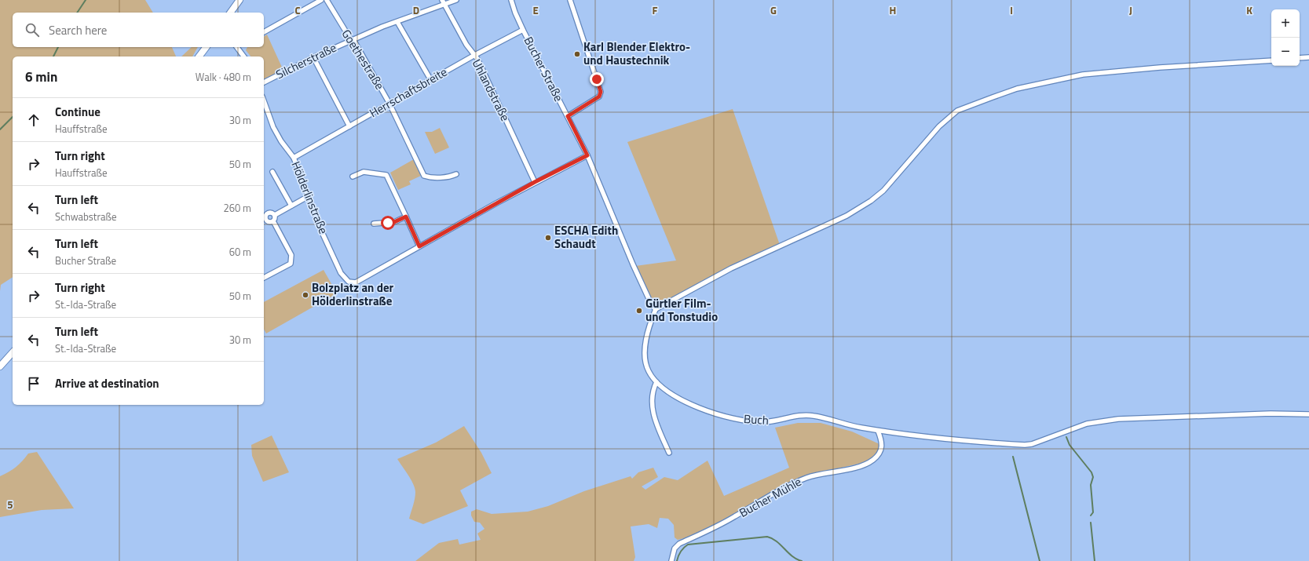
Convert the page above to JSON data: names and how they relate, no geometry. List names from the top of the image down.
{
  "streets": {
    "street": [
      "Goethestraße",
      "Silcherstraße",
      "Bucher Straße",
      "Uhlandstraße",
      "Herrschaftsbreite",
      "Hölderlinstraße",
      "Buch",
      "Bucher Mühle"
    ]
  },
  "crossings": [
    ["Goethestraße", "Silcherstraße"],
    ["Goethestraße", "Herrschaftsbreite"],
    ["Silcherstraße", "Uhlandstraße"],
    ["Bucher Straße", "Herrschaftsbreite"],
    ["Bucher Straße", "Buch"],
    ["Uhlandstraße", "Herrschaftsbreite"],
    ["Herrschaftsbreite", "Hölderlinstraße"],
    ["Buch", "Bucher Mühle"]
  ],
  "places": [
    "Karl Blender Elektro- und Haustechnik",
    "ESCHA Edith Schaudt",
    "Bolzplatz an der Hölderlinstraße",
    "Gürtler Film- und Tonstudio"
  ],
  "page": {
    "map_buttons": ["+", "−"],
    "search": "Search here",
    "heading": ["6 min", "Walk · 480 m"],
    "list": [
      ["Continue", "Hauffstraße", "30 m"],
      ["Turn right", "Hauffstraße", "50 m"],
      ["Turn left", "Schwabstraße", "260 m"],
      ["Turn left", "Bucher Straße", "60 m"],
      ["Turn right", "St.-Ida-Straße", "50 m"],
      ["Turn left", "St.-Ida-Straße", "30 m"],
      "Arrive at destination"
    ]
  },
  "grid": {
    "columns": [
      "C",
      "D",
      "E",
      "F",
      "G",
      "H",
      "I",
      "J",
      "K"
    ],
    "rows": ["5"]
  }
}
